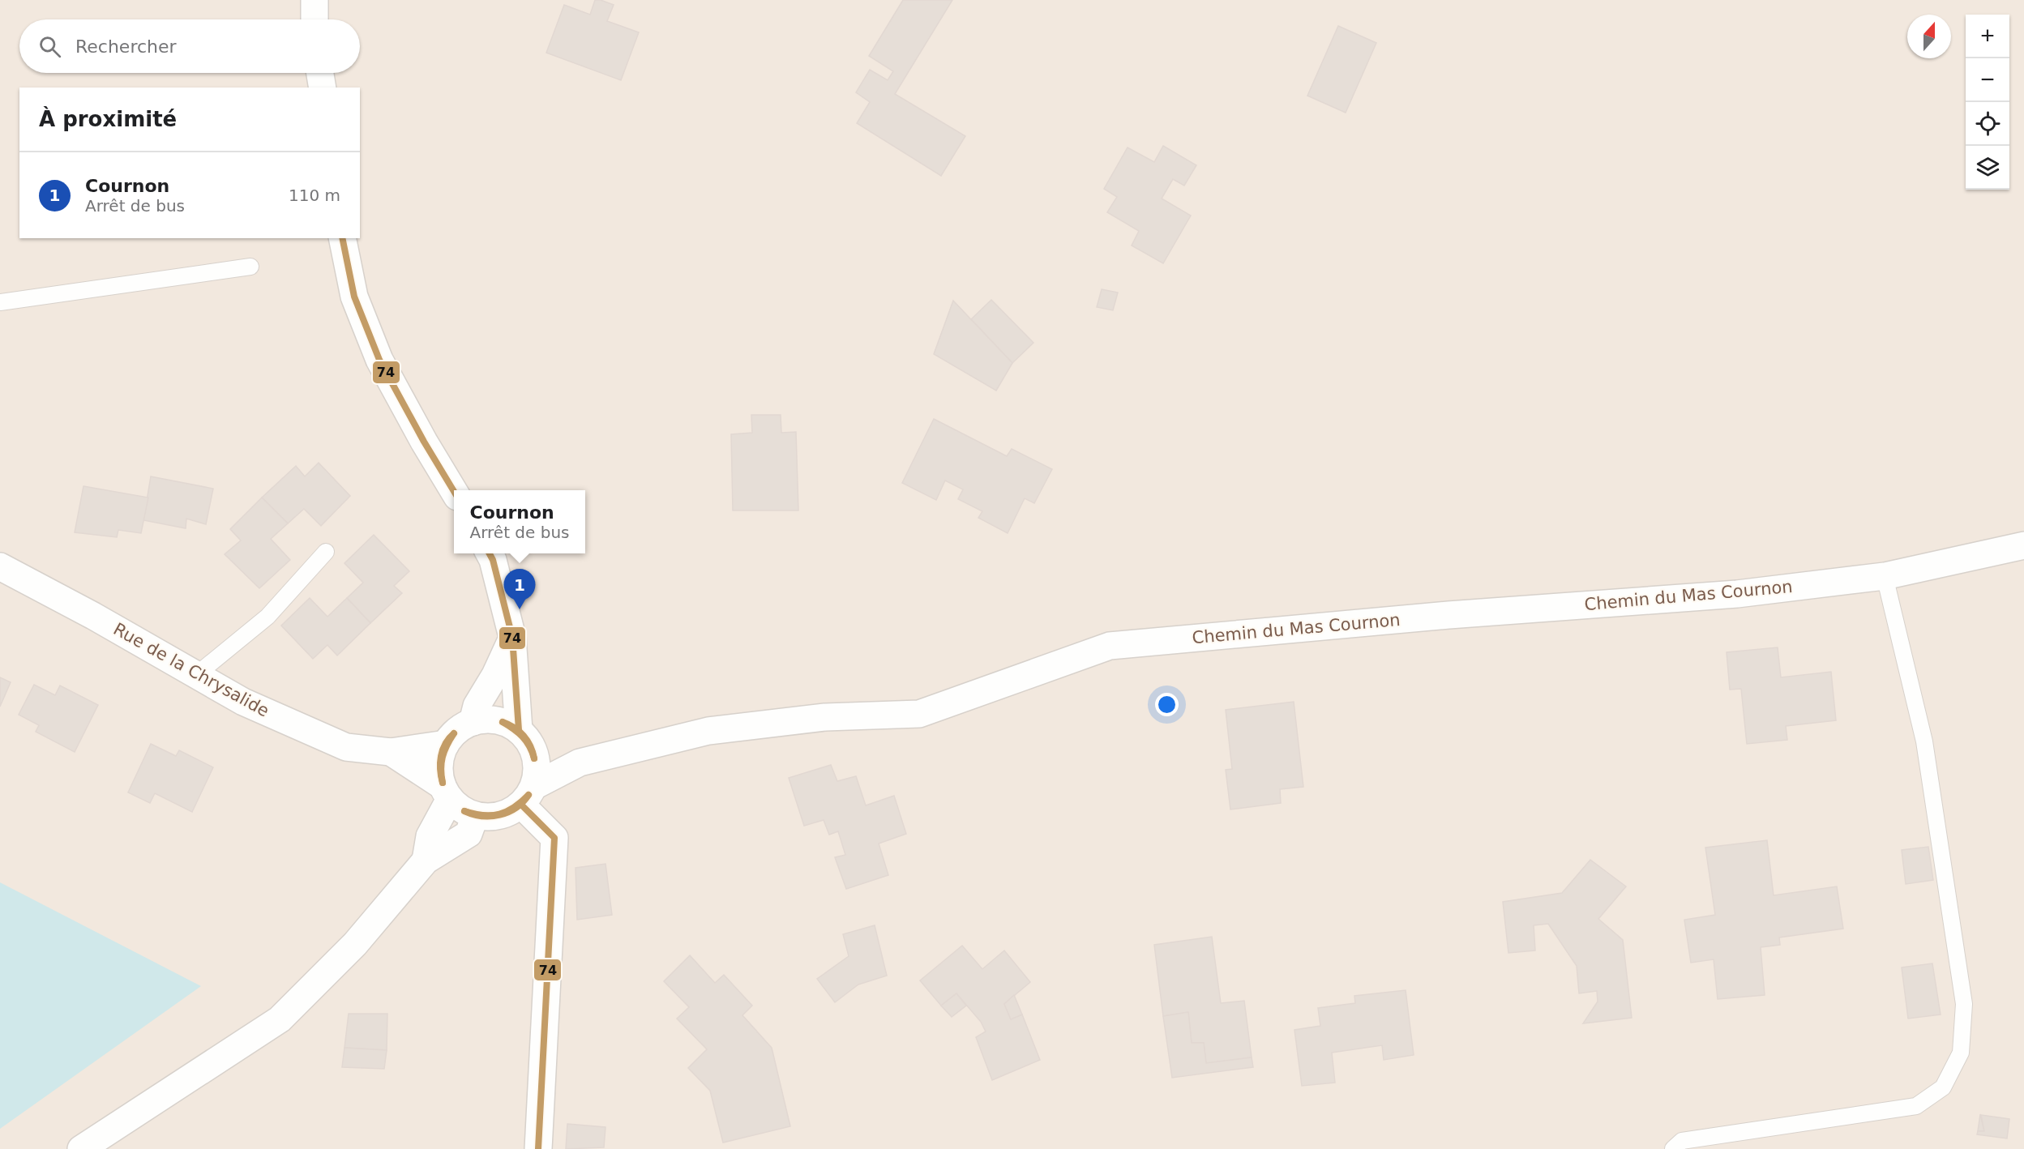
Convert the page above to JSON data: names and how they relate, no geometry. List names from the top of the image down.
{
  "streets": {
    "street": ["Chemin du Mas Cournon", "Rue de la Chrysalide"]
  },
  "crossings": [
    ["Chemin du Mas Cournon", "Rue de la Chrysalide"]
  ],
  "lines": ["transit line 74"],
  "north": "top",
  "page": {
    "map_buttons": ["+", "−"],
    "search": "Rechercher",
    "heading": "À proximité",
    "list": [
      {
        "mark": "1",
        "name": "Cournon",
        "note": "Arrêt de bus",
        "value": "110 m"
      }
    ],
    "popup": ["Cournon", "Arrêt de bus"],
    "pins": "1"
  }
}
